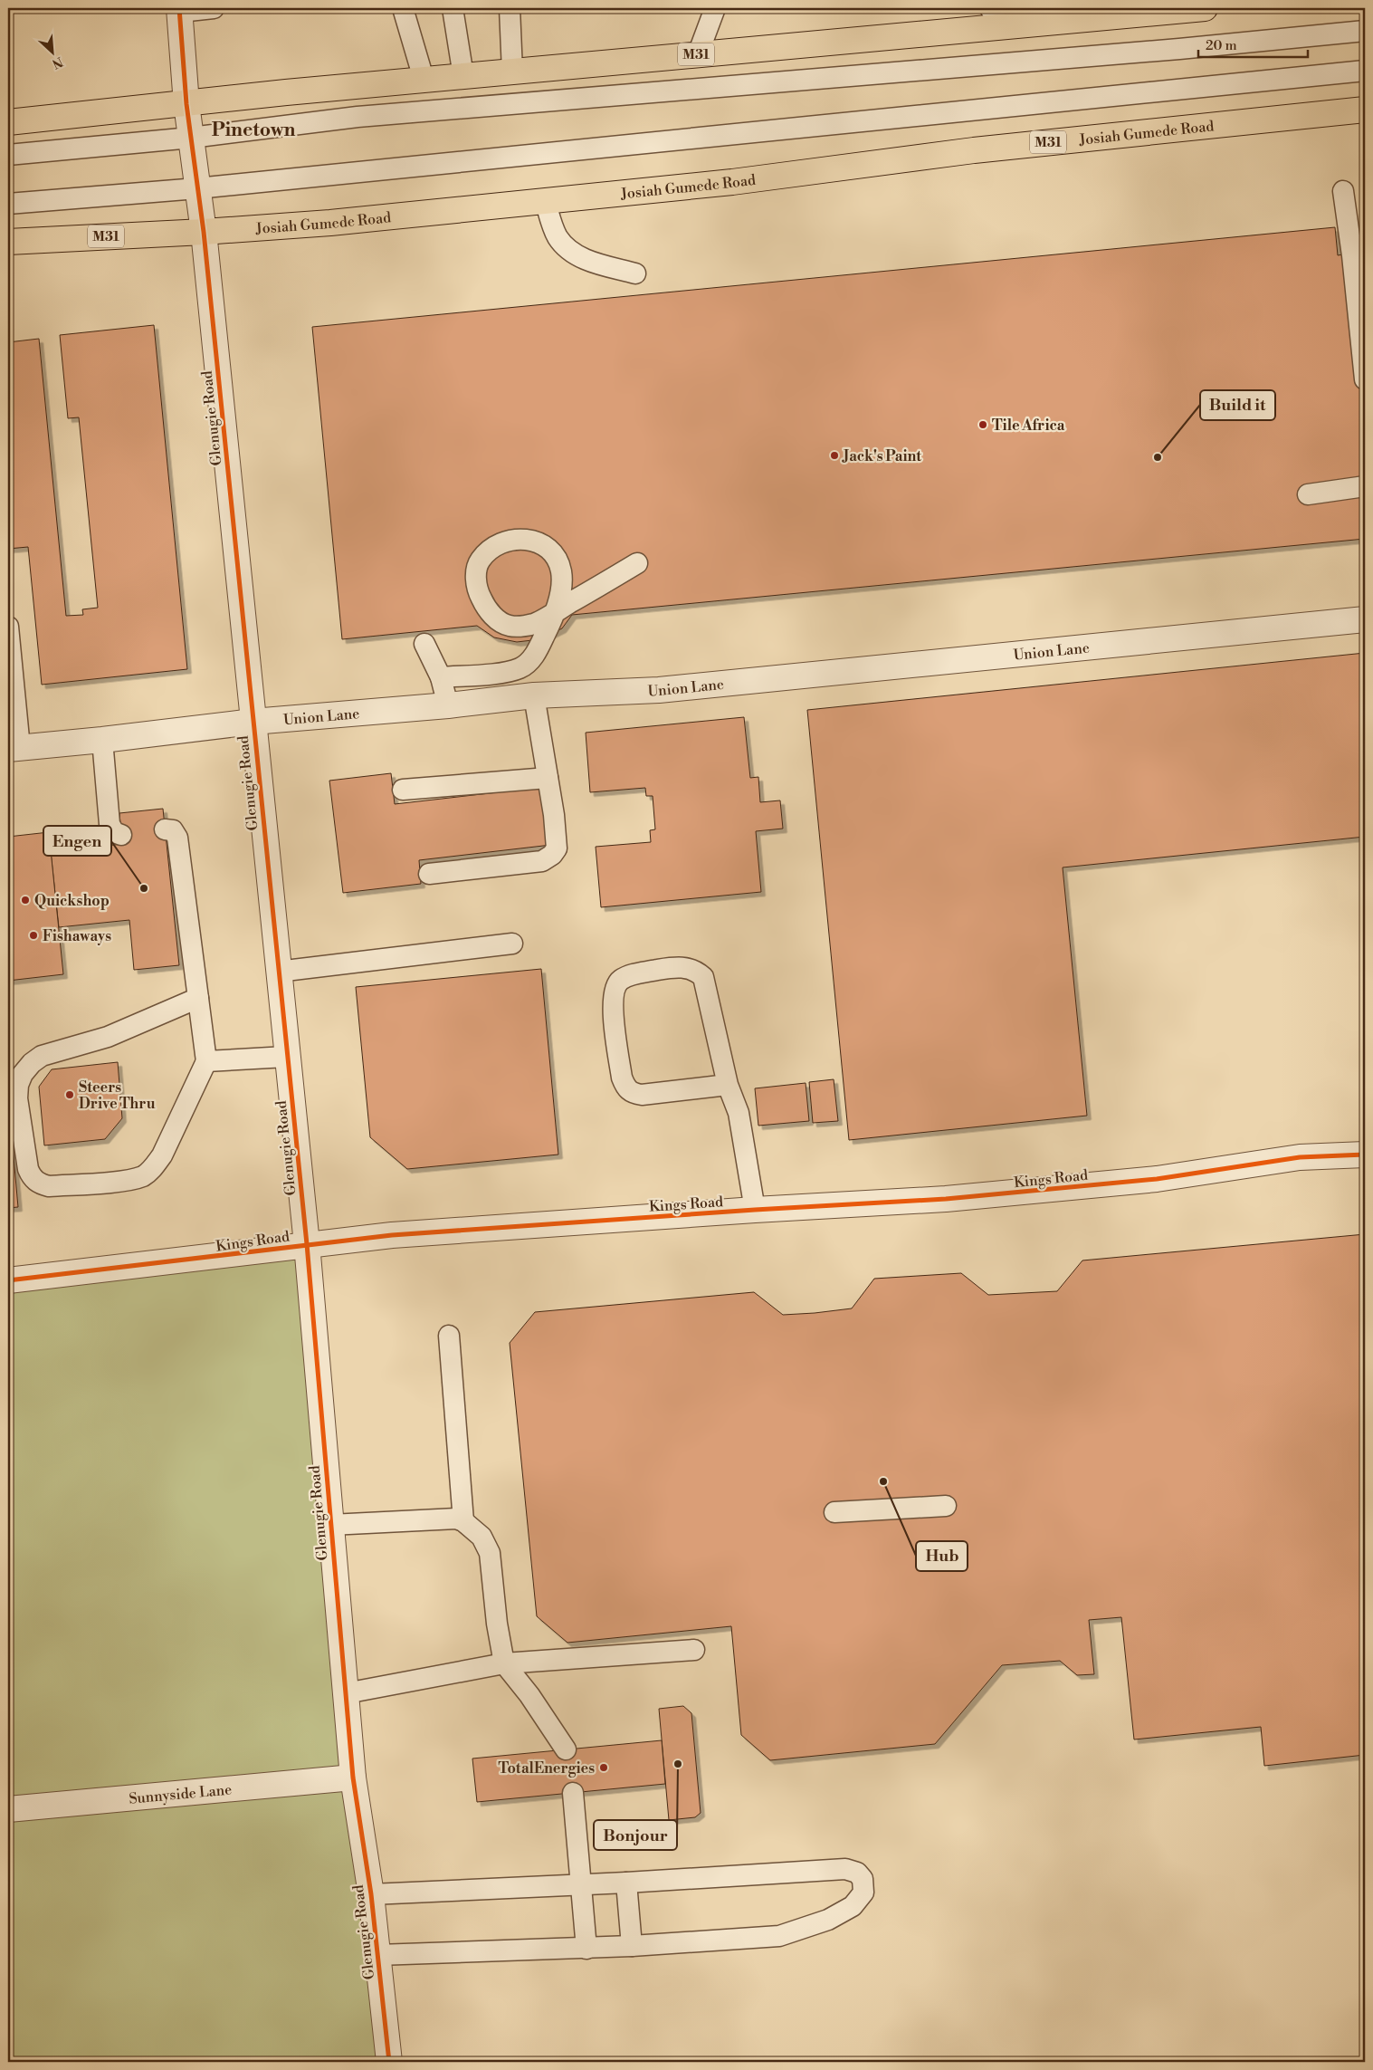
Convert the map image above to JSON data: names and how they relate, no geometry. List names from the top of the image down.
{
  "streets": {
    "main road": ["M31", "Josiah Gumede Road"],
    "street": [
      "Glenugie Road",
      "Union Lane",
      "Kings Road",
      "Sunnyside Lane"
    ]
  },
  "crossings": [
    ["M31", "Glenugie Road"],
    ["Josiah Gumede Road", "Glenugie Road"],
    ["Glenugie Road", "Union Lane"],
    ["Glenugie Road", "Kings Road"],
    ["Glenugie Road", "Sunnyside Lane"]
  ],
  "districts": ["Pinetown"],
  "places": [
    "Tile Africa",
    "Jack's Paint",
    "Build it",
    "Engen",
    "Quickshop",
    "Fishaways",
    "Steers Drive Thru",
    "Hub",
    "Bonjour",
    "TotalEnergies"
  ],
  "scale_bar": "20 m",
  "north": "bottom right"
}
